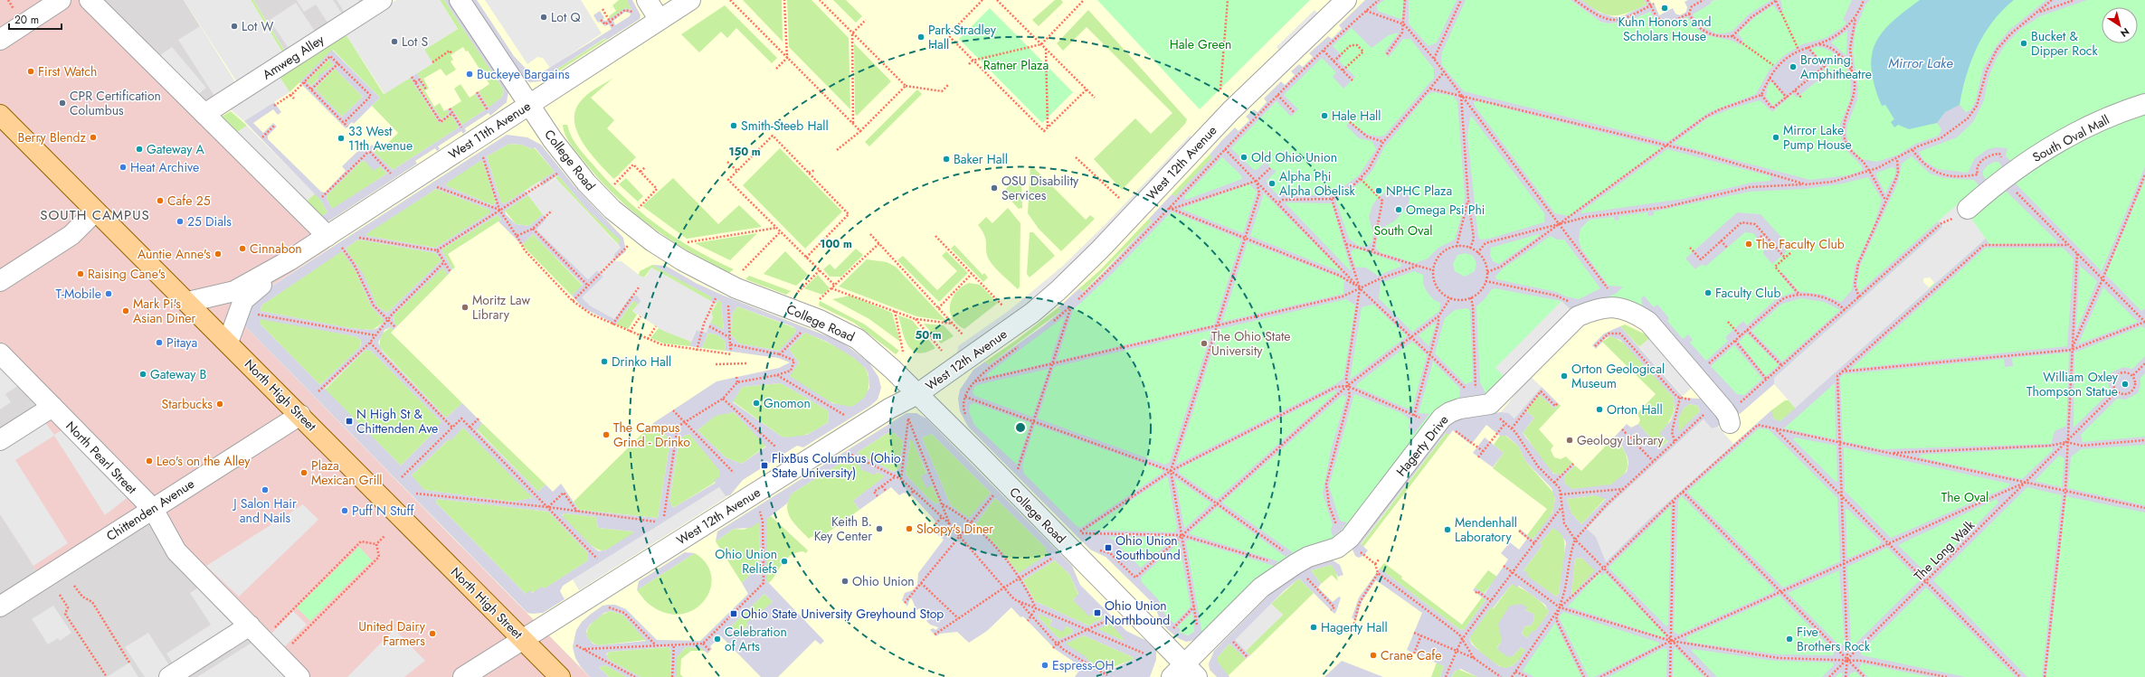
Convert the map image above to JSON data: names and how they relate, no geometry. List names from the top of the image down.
{
  "streets": {
    "main road": ["North High Street"],
    "street": [
      "Amweg Alley",
      "West 11th Avenue",
      "South Oval Mall",
      "College Road",
      "West 12th Avenue",
      "Hagerty Drive",
      "North Pearl Street",
      "Chittenden Avenue"
    ],
    "path": ["The Long Walk"]
  },
  "crossings": [
    ["West 11th Avenue", "College Road"],
    ["West 11th Avenue", "North High Street"],
    ["College Road", "West 12th Avenue"],
    ["College Road", "Hagerty Drive"],
    ["West 12th Avenue", "North High Street"],
    ["North High Street", "Chittenden Avenue"],
    ["North Pearl Street", "Chittenden Avenue"]
  ],
  "districts": ["SOUTH CAMPUS"],
  "water": ["Mirror Lake"],
  "parks": [
    "Hale Green",
    "Ratner Plaza",
    "South Oval",
    "The Oval"
  ],
  "places": {
    "other": [
      "Kuhn Honors and Scholars House",
      "Lot Q",
      "Lot W",
      "Park-Stradley Hall",
      "Lot S",
      "Bucket & Dipper Rock",
      "Browning Amphitheatre",
      "First Watch",
      "Buckeye Bargains",
      "CPR Certification Columbus",
      "Hale Hall",
      "Smith-Steeb Hall",
      "Berry Blendz",
      "Mirror Lake Pump House",
      "33 West 11th Avenue",
      "Gateway A",
      "Old Ohio Union",
      "Baker Hall",
      "Heat Archive",
      "Alpha Phi Alpha Obelisk",
      "OSU Disability Services",
      "NPHC Plaza",
      "Cafe 25",
      "Omega Psi Phi",
      "25 Dials",
      "The Faculty Club",
      "Cinnabon",
      "Auntie Anne's",
      "Raising Cane's",
      "Faculty Club",
      "T-Mobile",
      "Moritz Law Library",
      "Mark Pi's Asian Diner",
      "Pitaya",
      "The Ohio State University",
      "Drinko Hall",
      "Gateway B",
      "Orton Geological Museum",
      "William Oxley Thompson Statue",
      "Gnomon",
      "Starbucks",
      "Orton Hall",
      "The Campus Grind - Drinko",
      "Geology Library",
      "Leo's on the Alley",
      "Plaza Mexican Grill",
      "J Salon Hair and Nails",
      "Puff N Stuff",
      "Keith B. Key Center",
      "Sloopy's Diner",
      "Mendenhall Laboratory",
      "Ohio Union Reliefs",
      "Ohio Union",
      "Hagerty Hall",
      "United Dairy Farmers",
      "Celebration of Arts",
      "Five Brothers Rock",
      "Crane Cafe",
      "Espress-OH"
    ],
    "transit": [
      "N High St & Chittenden Ave",
      "FlixBus Columbus (Ohio State University)",
      "Ohio Union Southbound",
      "Ohio Union Northbound",
      "Ohio State University Greyhound Stop"
    ]
  },
  "scale_bar": "20 m",
  "north": "bottom right",
  "rings": ["150 m", "100 m", "50 m"]
}
